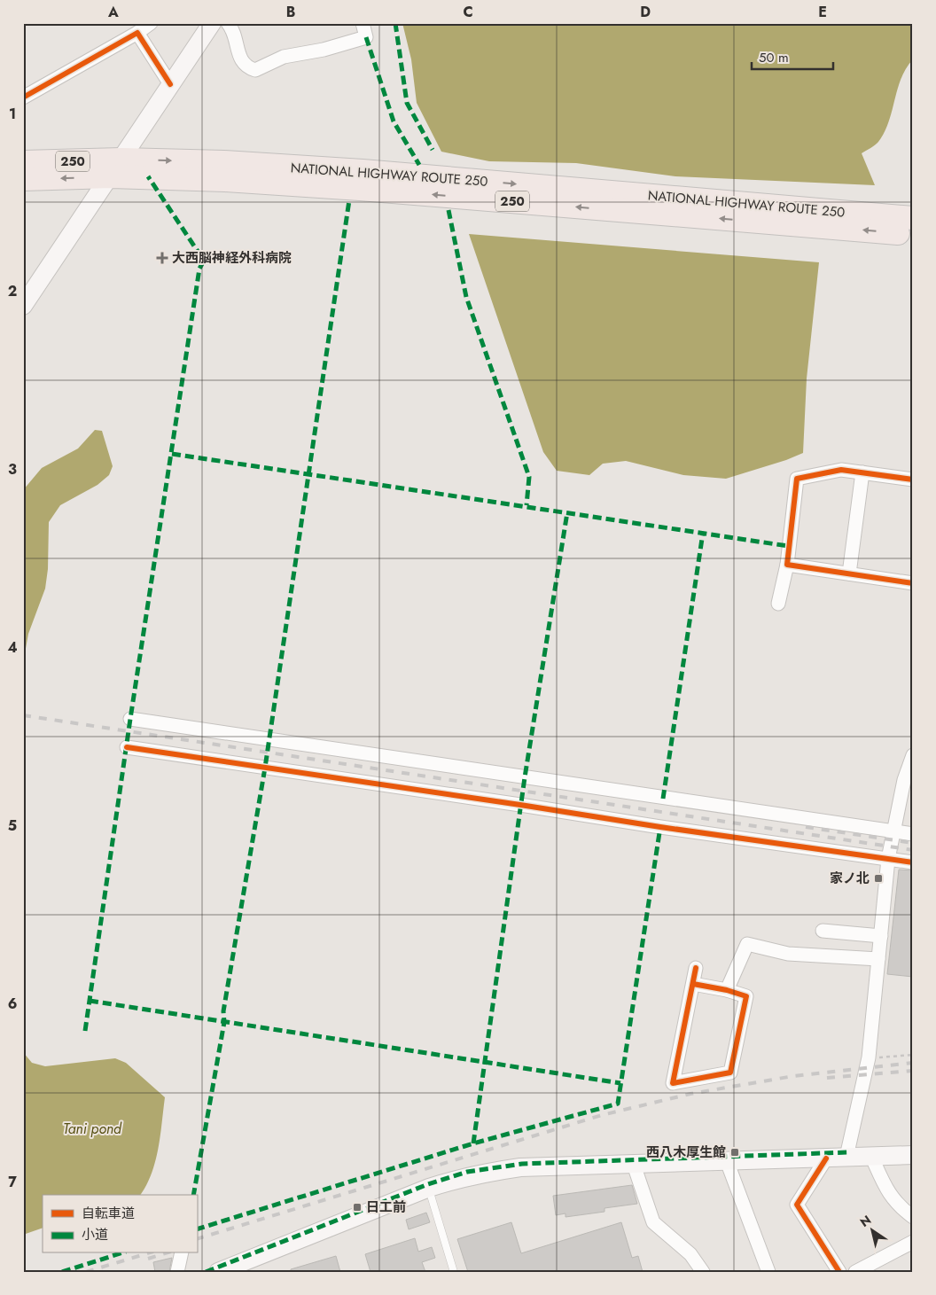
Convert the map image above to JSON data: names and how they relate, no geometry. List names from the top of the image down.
{
  "streets": {
    "highway": ["250", "NATIONAL HIGHWAY ROUTE 250"]
  },
  "water": ["Tani pond"],
  "places": {
    "health": ["大西脳神経外科病院"],
    "transit": ["家ノ北", "西八木厚生館", "日工前"]
  },
  "legend": ["自転車道", "小道"],
  "scale_bar": "50 m",
  "north": "top left",
  "grid": {
    "columns": [
      "A",
      "B",
      "C",
      "D",
      "E"
    ],
    "rows": [
      "1",
      "2",
      "3",
      "4",
      "5",
      "6",
      "7"
    ]
  }
}
